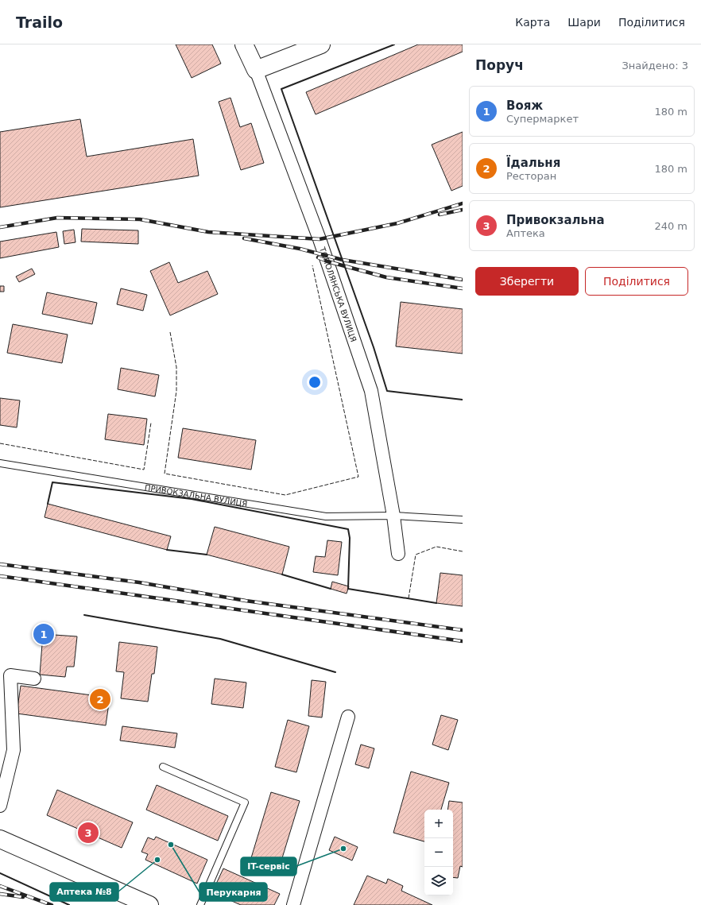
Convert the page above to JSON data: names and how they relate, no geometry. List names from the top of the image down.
{
  "streets": {
    "main road": ["ТОПОЛЯНСЬКА ВУЛИЦЯ"],
    "lane": ["ПРИВОКЗАЛЬНА ВУЛИЦЯ"]
  },
  "crossings": [
    ["ТОПОЛЯНСЬКА ВУЛИЦЯ", "ПРИВОКЗАЛЬНА ВУЛИЦЯ"]
  ],
  "places": ["Перукарня", "IT-сервіс", "Аптека №8"],
  "page": {
    "header": "Trailo",
    "nav": ["Карта", "Шари", "Поділитися"],
    "heading": ["Поруч", "Знайдено: 3"],
    "list": [
      {
        "mark": "1",
        "name": "Вояж",
        "note": "Супермаркет",
        "value": "180 m"
      },
      {
        "mark": "2",
        "name": "Їдальня",
        "note": "Ресторан",
        "value": "180 m"
      },
      {
        "mark": "3",
        "name": "Привокзальна",
        "note": "Аптека",
        "value": "240 m"
      }
    ],
    "buttons": ["Зберегти", "Поділитися"],
    "pins": ["1", "2", "3"],
    "map_buttons": ["+", "−"]
  }
}
